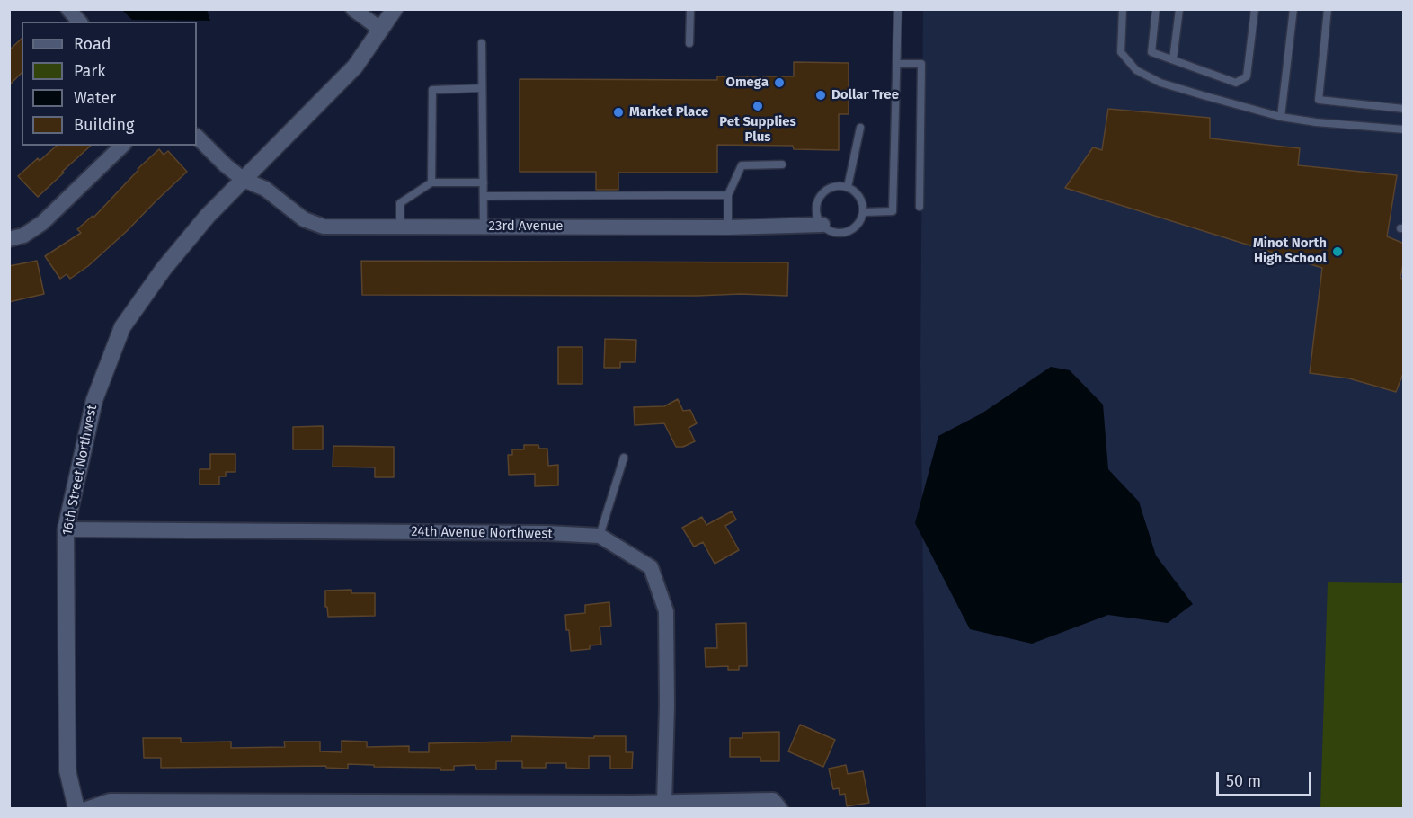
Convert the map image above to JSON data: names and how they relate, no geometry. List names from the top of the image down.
{
  "streets": {
    "street": ["23rd Avenue", "16th Street Northwest", "24th Avenue Northwest"]
  },
  "crossings": [
    ["23rd Avenue", "16th Street Northwest"],
    ["16th Street Northwest", "24th Avenue Northwest"]
  ],
  "places": [
    "Omega",
    "Dollar Tree",
    "Pet Supplies Plus",
    "Market Place",
    "Minot North High School"
  ],
  "legend": [
    "Road",
    "Park",
    "Water",
    "Building"
  ],
  "scale_bar": "50 m"
}
